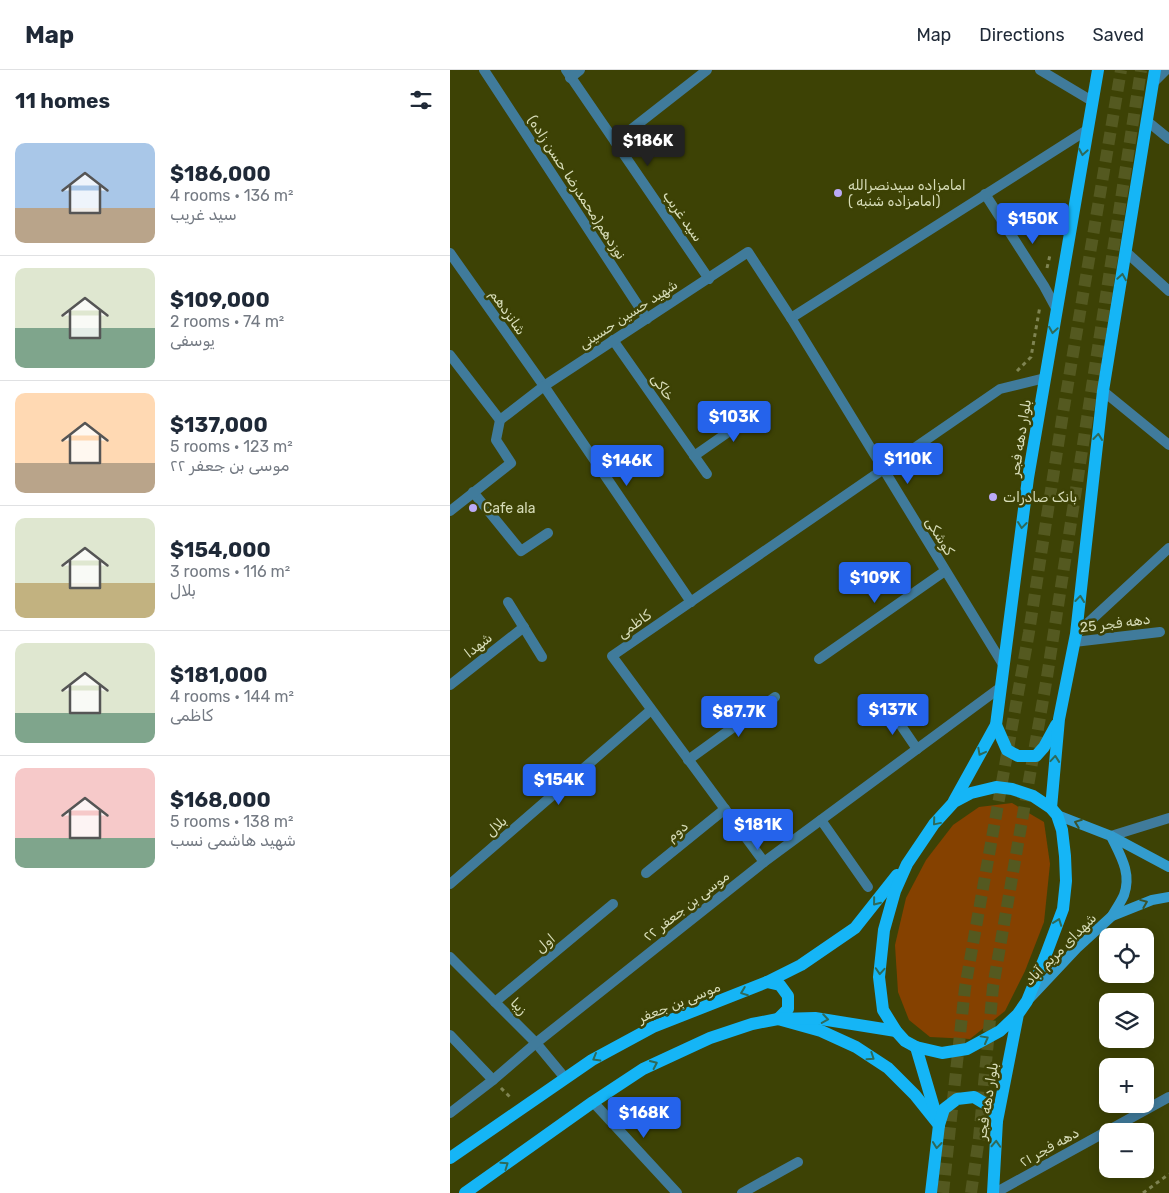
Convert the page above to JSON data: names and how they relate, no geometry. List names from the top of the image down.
{
  "streets": {
    "main road": ["بلوار دهه فجر", "شهدای مریم آباد", "موسی بن جعفر"],
    "street": [
      "نوزدهم(محمدرضا حسن زاده)",
      "سید غریب",
      "شانزدهم",
      "شهید حسین حسینی",
      "خاکی",
      "کوشکی",
      "دهه فجر 25",
      "کاظمی",
      "شهدا",
      "بلال",
      "دوم",
      "موسی بن جعفر ۲۲",
      "اول",
      "زیبا",
      "دهه فجر ۲۱"
    ]
  },
  "crossings": [
    ["نوزدهم(محمدرضا حسن زاده)", "شهید حسین حسینی"],
    ["سید غریب", "شهید حسین حسینی"],
    ["شانزدهم", "شهید حسین حسینی"],
    ["شانزدهم", "کاظمی"],
    ["شهید حسین حسینی", "خاکی"],
    ["شهید حسین حسینی", "کوشکی"],
    ["بلوار دهه فجر", "کوشکی"],
    ["بلوار دهه فجر", "کاظمی"],
    ["بلوار دهه فجر", "موسی بن جعفر ۲۲"],
    ["بلوار دهه فجر", "دهه فجر ۲۱"],
    ["کوشکی", "کاظمی"],
    ["کاظمی", "بلال"],
    ["کاظمی", "دوم"],
    ["کاظمی", "موسی بن جعفر ۲۲"],
    ["موسی بن جعفر ۲۲", "زیبا"],
    ["اول", "زیبا"],
    ["موسی بن جعفر", "زیبا"]
  ],
  "places": ["امامزاده سیدنصرالله ( امامزاده شنبه)", "بانک صادرات", "Cafe ala"],
  "page": {
    "header": "Map",
    "nav": ["Map", "Directions", "Saved"],
    "heading": "11 homes",
    "price": [
      "$186K",
      "$150K",
      "$103K",
      "$110K",
      "$146K",
      "$109K",
      "$137K",
      "$87.7K",
      "$154K",
      "$181K",
      "$168K"
    ],
    "list": [
      {
        "name": "$186,000",
        "note": "4 rooms · 136 m² · سید غریب"
      },
      {
        "name": "$109,000",
        "note": "2 rooms · 74 m² · یوسفی"
      },
      {
        "name": "$137,000",
        "note": "5 rooms · 123 m² · موسی بن جعفر ۲۲"
      },
      {
        "name": "$154,000",
        "note": "3 rooms · 116 m² · بلال"
      },
      {
        "name": "$181,000",
        "note": "4 rooms · 144 m² · کاظمی"
      },
      {
        "name": "$168,000",
        "note": "5 rooms · 138 m² · شهید هاشمی نسب"
      }
    ],
    "map_buttons": ["+", "−"]
  }
}
